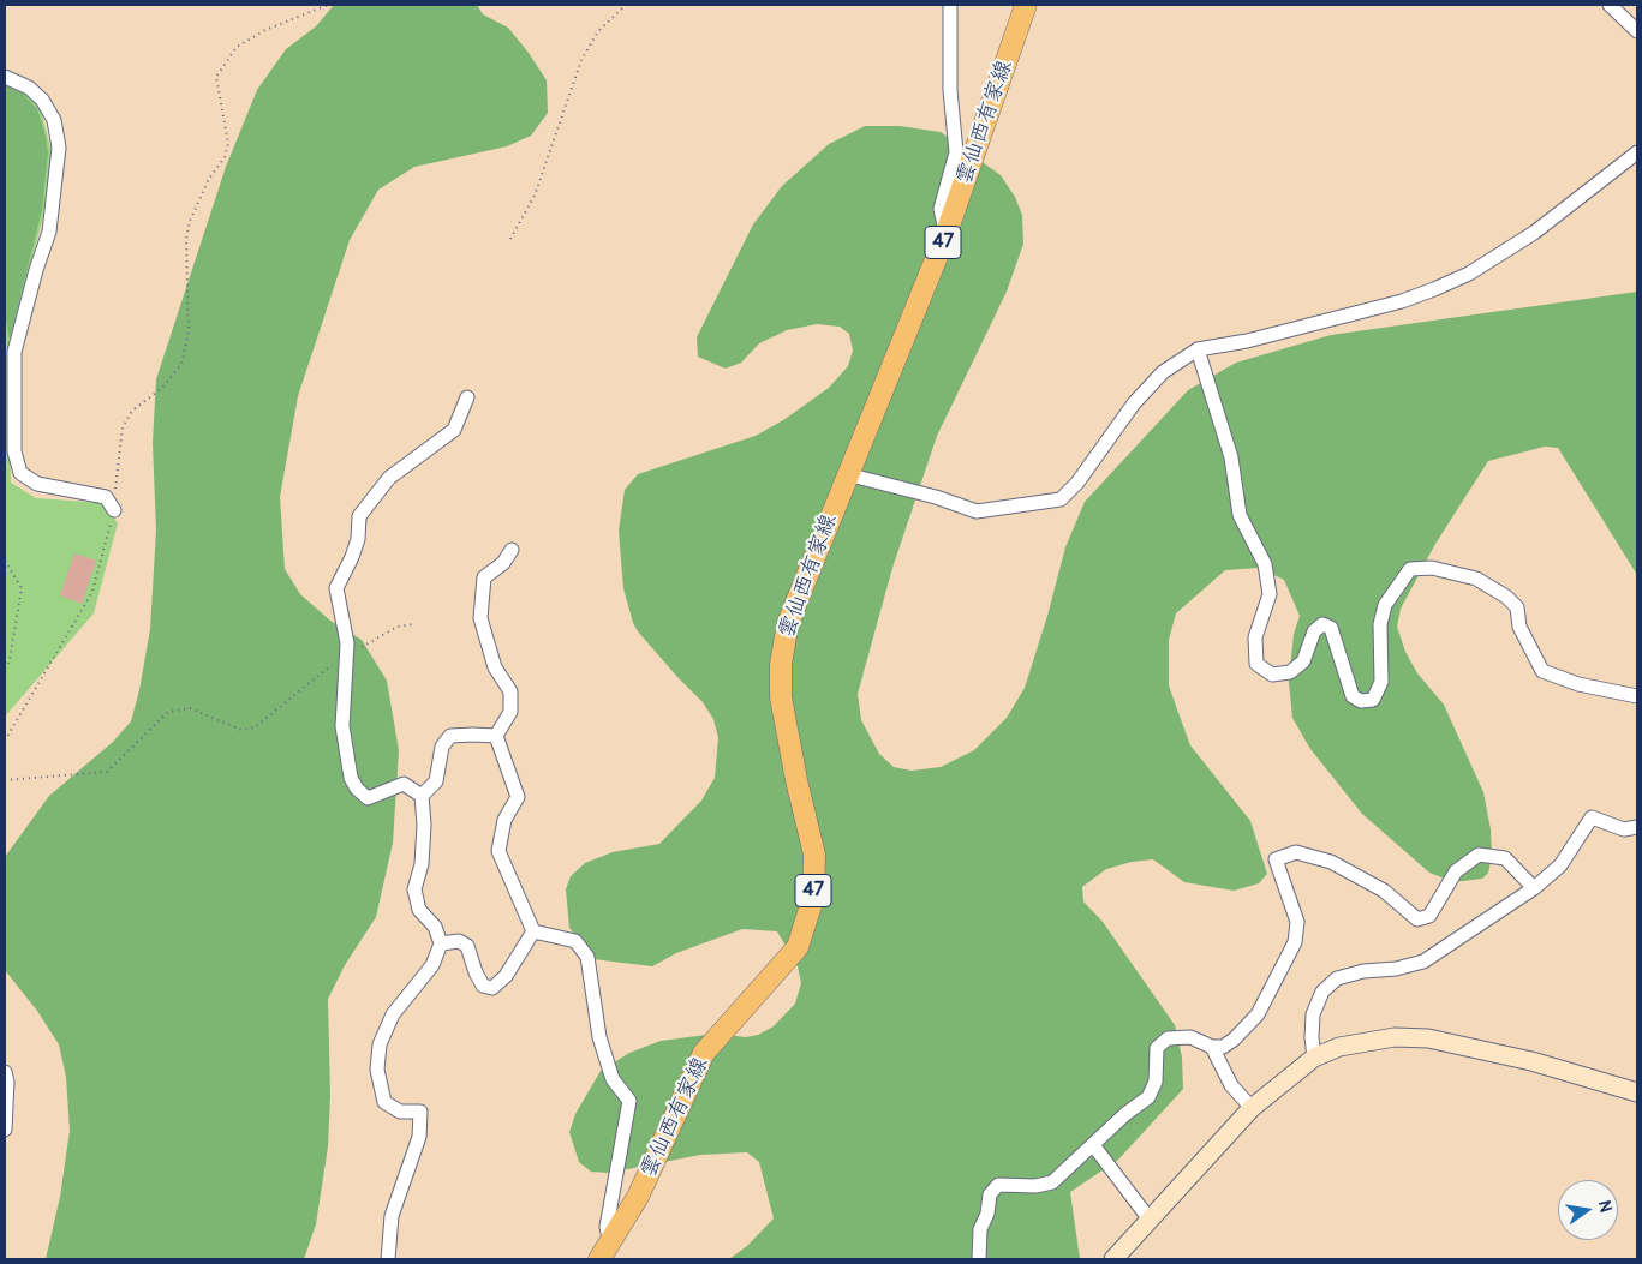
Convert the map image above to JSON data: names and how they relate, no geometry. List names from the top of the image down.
{
  "streets": {
    "main road": ["雲仙西有家線", "47"]
  },
  "north": "right"
}
